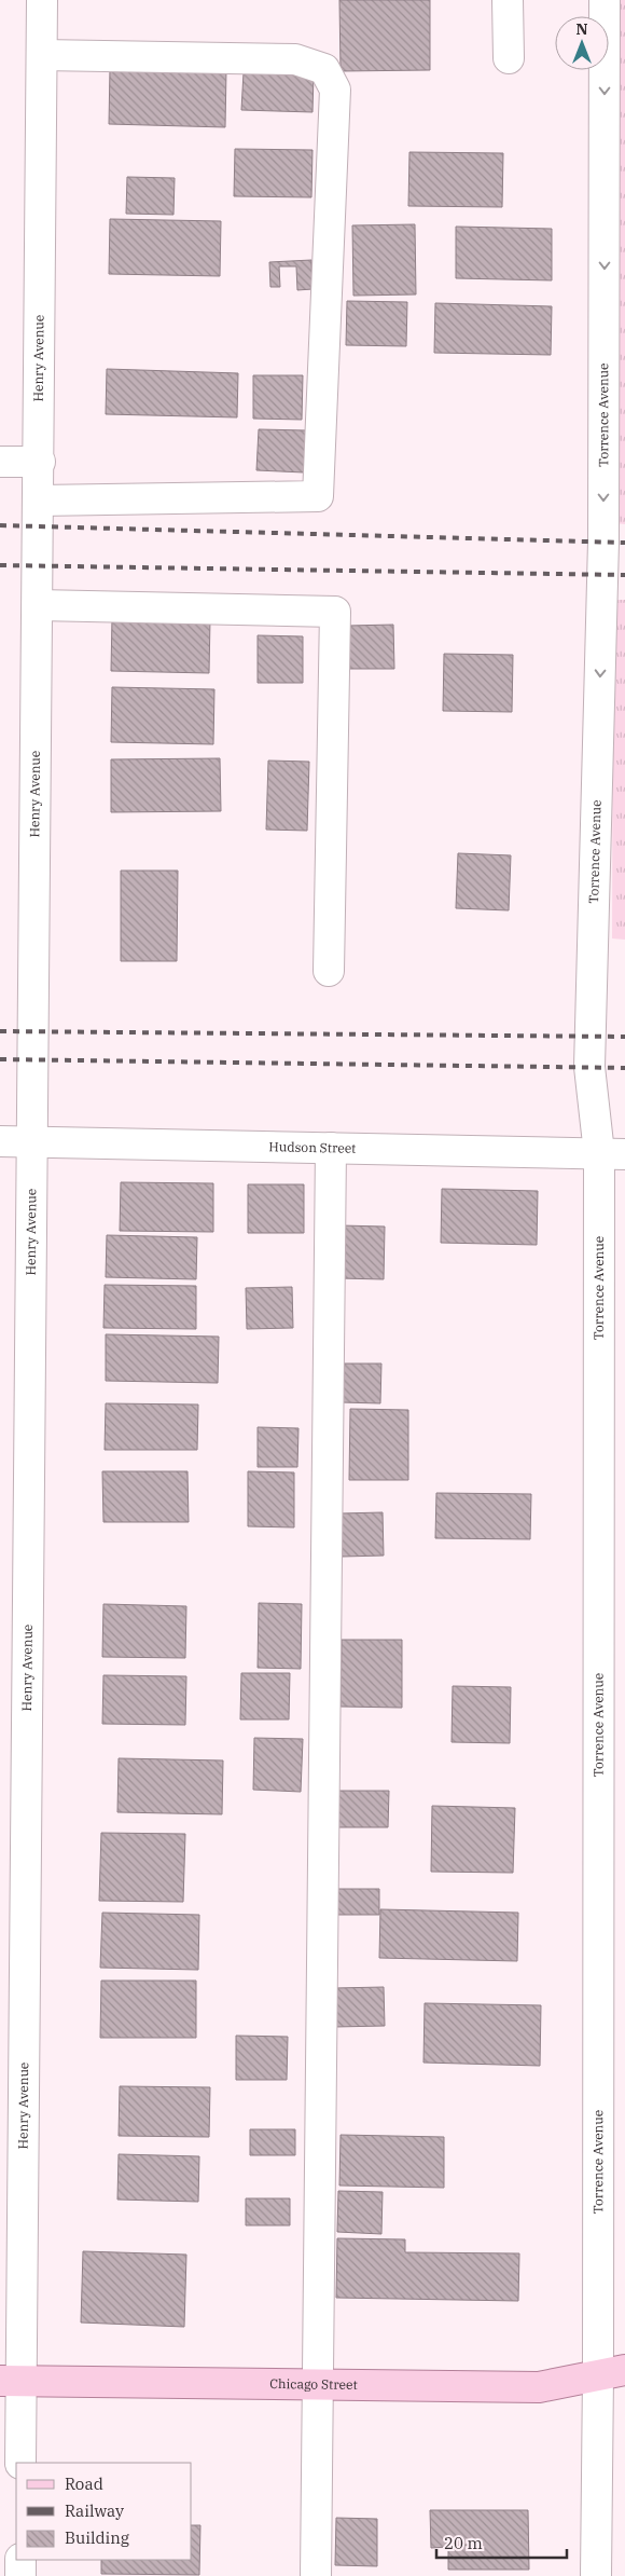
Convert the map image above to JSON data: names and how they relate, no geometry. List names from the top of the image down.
{
  "streets": {
    "main road": ["Chicago Street"],
    "street": ["Henry Avenue", "Torrence Avenue", "Hudson Street"]
  },
  "crossings": [
    ["Henry Avenue", "Hudson Street"],
    ["Henry Avenue", "Chicago Street"],
    ["Torrence Avenue", "Hudson Street"],
    ["Torrence Avenue", "Chicago Street"]
  ],
  "one_way": ["Torrence Avenue"],
  "legend": ["Road", "Railway", "Building"],
  "scale_bar": "20 m",
  "north": "top"
}
